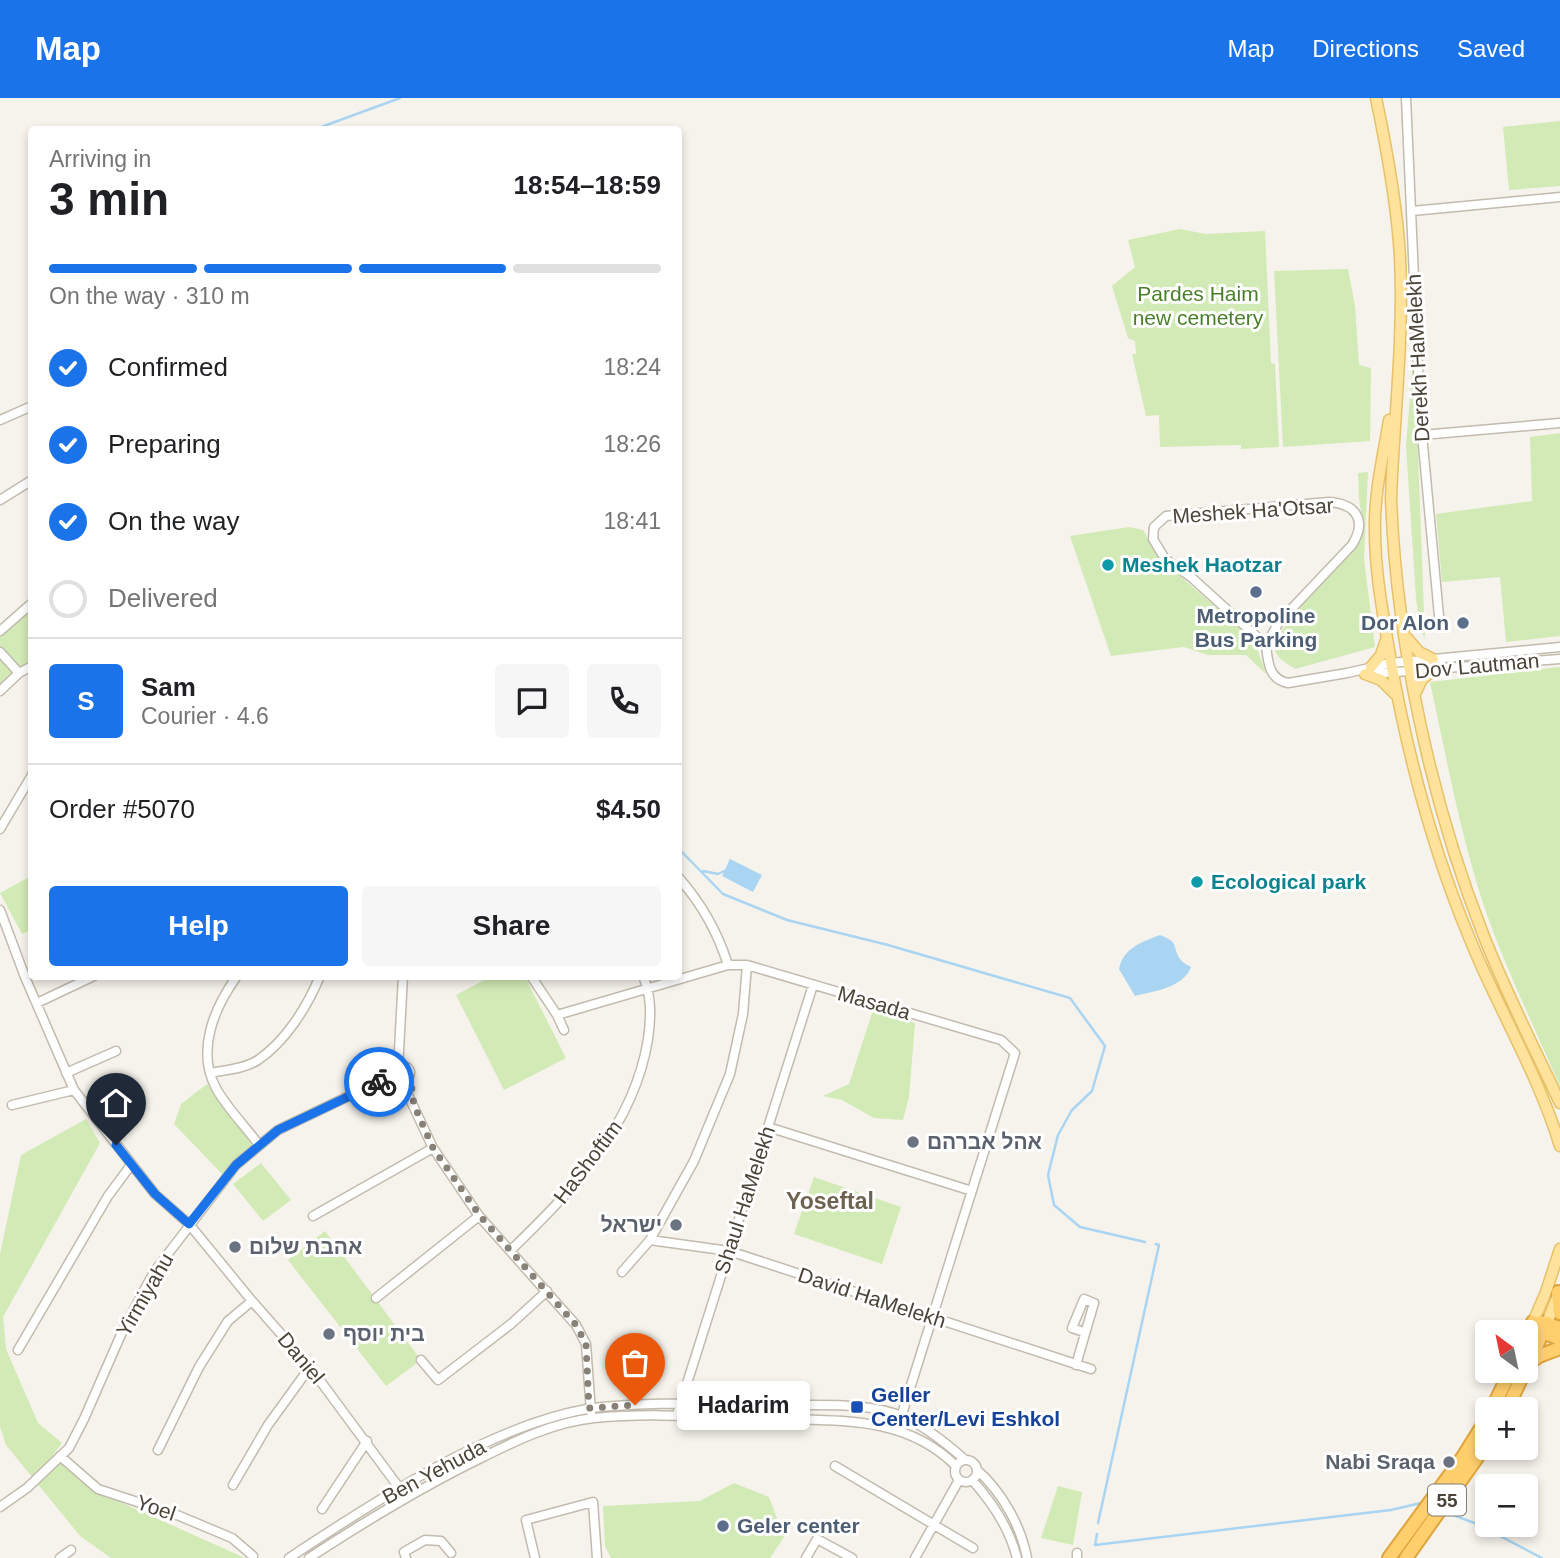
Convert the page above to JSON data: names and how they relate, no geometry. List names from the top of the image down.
{
  "streets": {
    "highway": ["55"],
    "street": [
      "Derekh HaMelekh",
      "Meshek Ha'Otsar",
      "Dov Lautman",
      "Masada",
      "HaShoftim",
      "Shaul HaMelekh",
      "Yirmiyahu",
      "David HaMelekh",
      "Daniel",
      "Ben Yehuda",
      "Yoel"
    ]
  },
  "crossings": [
    ["Masada", "HaShoftim"],
    ["Masada", "Shaul HaMelekh"],
    ["Shaul HaMelekh", "David HaMelekh"],
    ["Shaul HaMelekh", "Ben Yehuda"],
    ["Yirmiyahu", "Daniel"],
    ["Yirmiyahu", "Yoel"],
    ["Daniel", "Ben Yehuda"]
  ],
  "districts": ["Yoseftal"],
  "parks": ["Pardes Haim new cemetery"],
  "places": {
    "other": [
      "Meshek Haotzar",
      "Metropoline Bus Parking",
      "Dor Alon",
      "Ecological park",
      "אהל אברהם",
      "ישראל",
      "אהבת שלום",
      "בית יוסף",
      "Hadarim",
      "Nabi Sraqa",
      "Geler center"
    ],
    "transit": ["Geller Center/Levi Eshkol"]
  },
  "north": "top left",
  "page": {
    "header": "Map",
    "nav": ["Map", "Directions", "Saved"],
    "heading": ["3 min", "Arriving in", "18:54–18:59"],
    "panel": [
      "Sam",
      "Courier · 4.6",
      "Order #5070",
      "$4.50"
    ],
    "bar": "On the way · 310 m",
    "list": [
      ["Confirmed", "18:24"],
      ["Preparing", "18:26"],
      ["On the way", "18:41"],
      "Delivered"
    ],
    "round": "S",
    "buttons": ["Help", "Share"],
    "map_buttons": ["+", "−"],
    "bubble": "Hadarim"
  }
}
